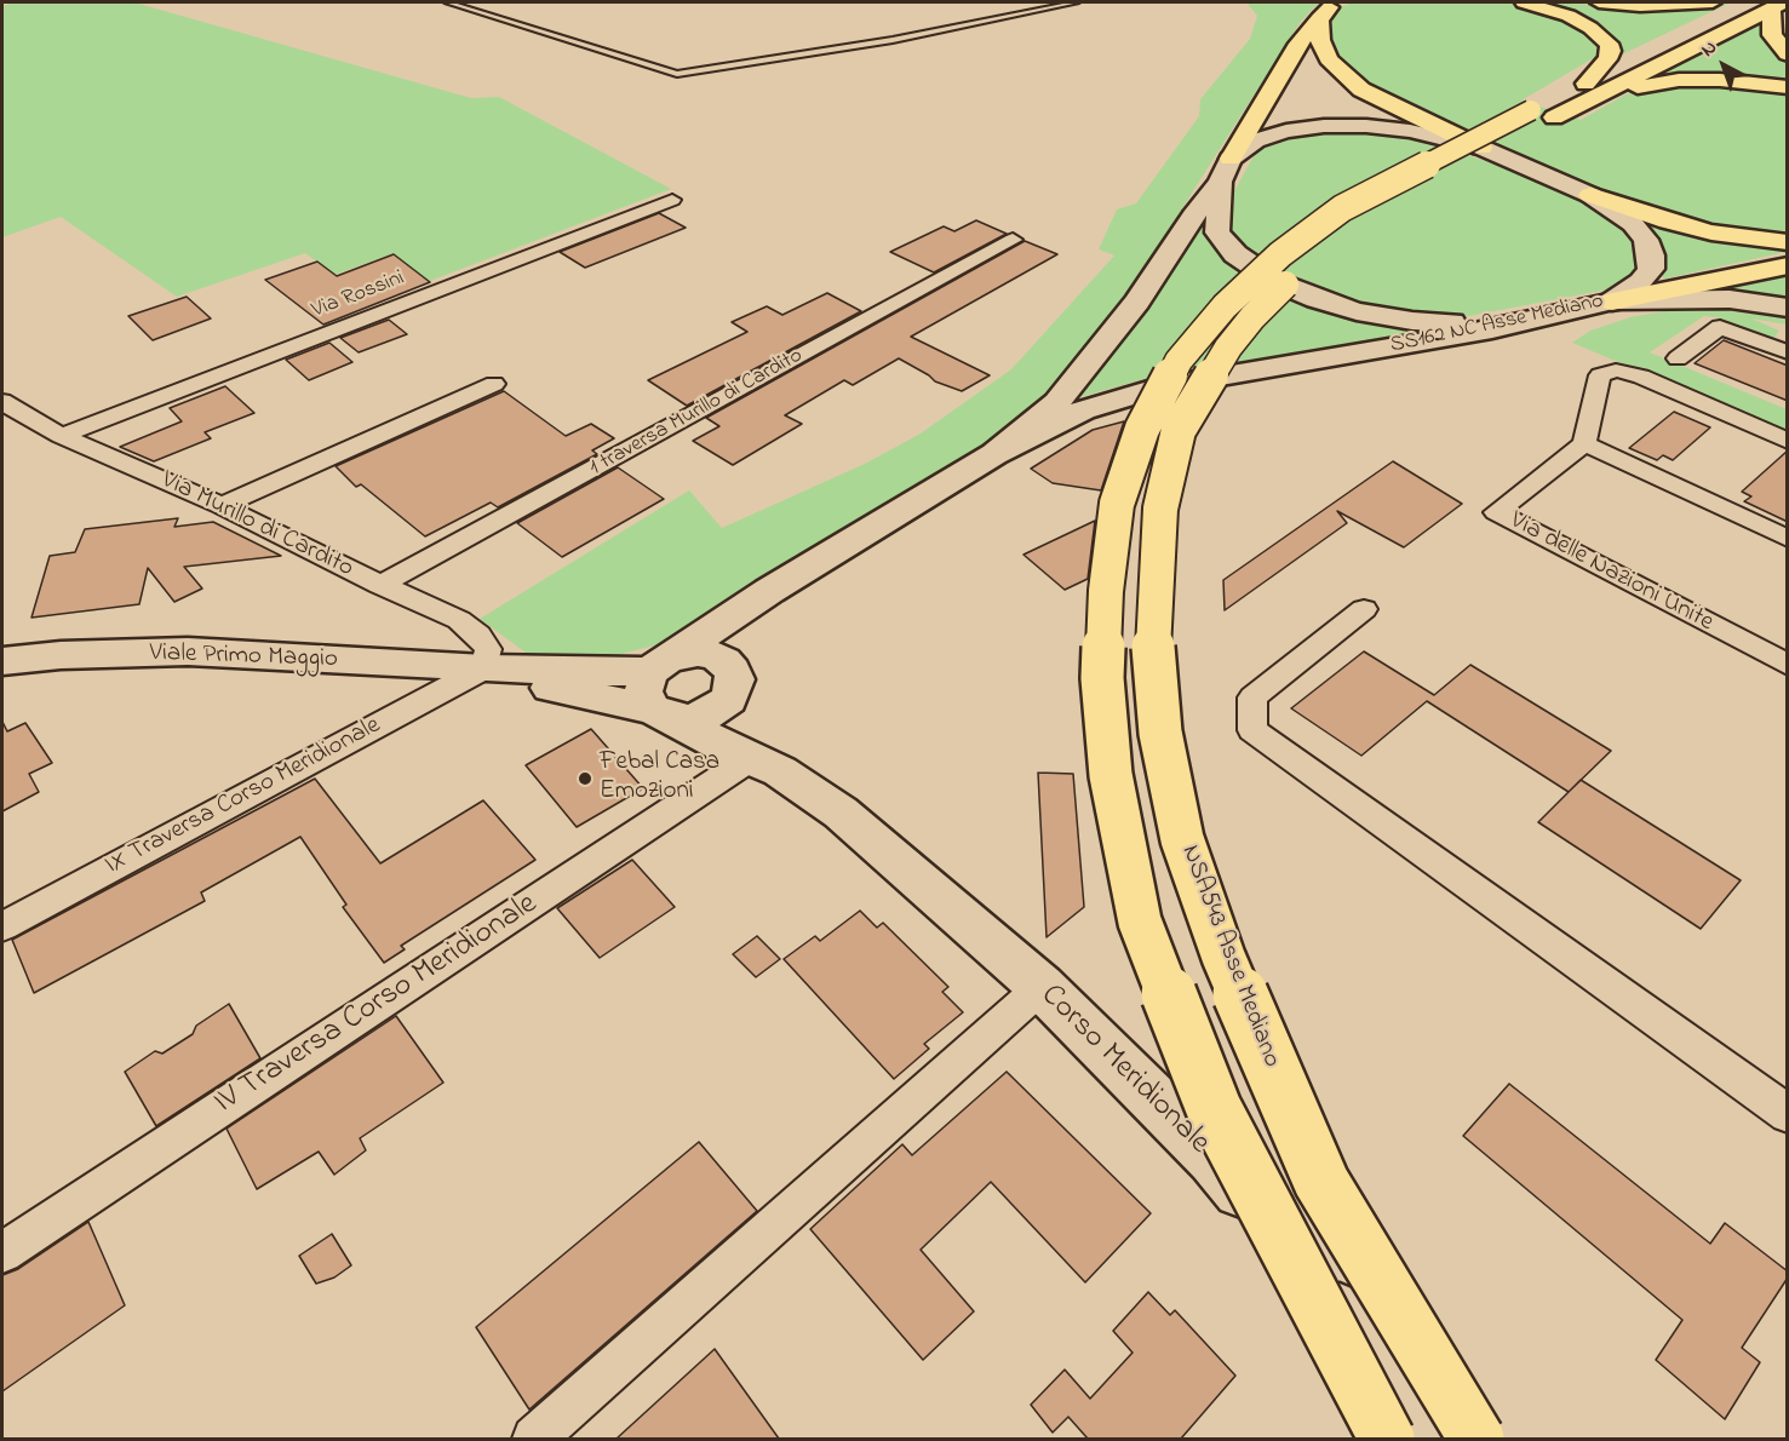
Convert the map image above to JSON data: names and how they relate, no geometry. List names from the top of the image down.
{
  "streets": {
    "highway": ["NSA543 Asse Mediano"],
    "street": [
      "Via Rossini",
      "SS162 NC Asse Mediano",
      "1 traversa Murillo di Cardito",
      "Via Murillo di Cardito",
      "Via delle Nazioni Unite",
      "Viale Primo Maggio",
      "IX Traversa Corso Meridionale",
      "IV Traversa Corso Meridionale",
      "Corso Meridionale"
    ]
  },
  "crossings": [
    ["Via Rossini", "Via Murillo di Cardito"],
    ["SS162 NC Asse Mediano", "Viale Primo Maggio"],
    ["SS162 NC Asse Mediano", "Corso Meridionale"],
    ["1 traversa Murillo di Cardito", "Via Murillo di Cardito"],
    ["Via Murillo di Cardito", "Viale Primo Maggio"],
    ["Via Murillo di Cardito", "IX Traversa Corso Meridionale"],
    ["Viale Primo Maggio", "IX Traversa Corso Meridionale"],
    ["Viale Primo Maggio", "Corso Meridionale"],
    ["IV Traversa Corso Meridionale", "Corso Meridionale"]
  ],
  "places": ["Febal Casa Emozioni"],
  "north": "top left"
}
